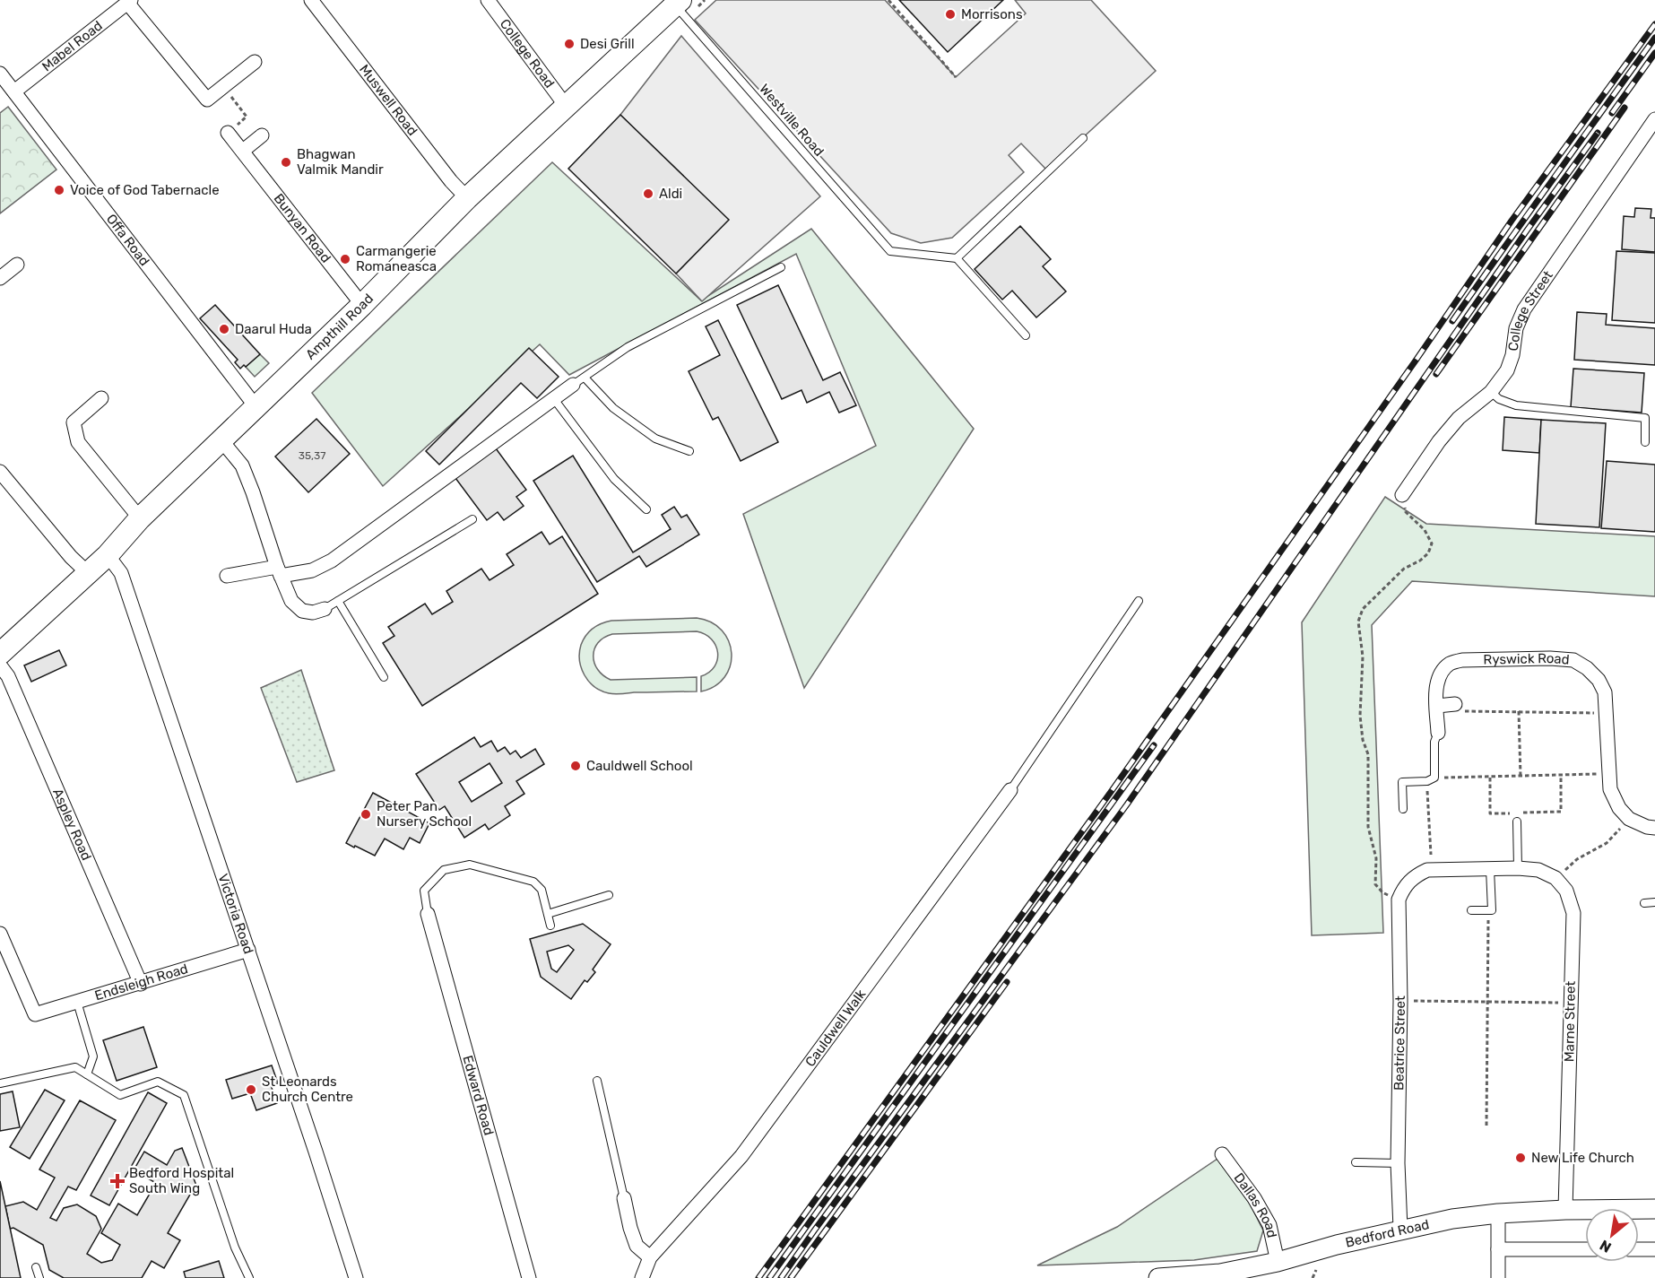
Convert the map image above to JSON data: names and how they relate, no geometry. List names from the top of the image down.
{
  "streets": {
    "main road": ["Ampthill Road", "Bedford Road"],
    "street": [
      "Mabel Road",
      "College Road",
      "Muswell Road",
      "Bunyan Road",
      "Offa Road",
      "College Street",
      "Ryswick Road",
      "Aspley Road",
      "Victoria Road",
      "Endsleigh Road",
      "Marne Street",
      "Cauldwell Walk",
      "Beatrice Street",
      "Edward Road",
      "Dallas Road"
    ],
    "lane": ["Westville Road"]
  },
  "crossings": [
    ["Mabel Road", "Offa Road"],
    ["College Road", "Ampthill Road"],
    ["Muswell Road", "Ampthill Road"],
    ["Westville Road", "Ampthill Road"],
    ["Bunyan Road", "Ampthill Road"],
    ["Offa Road", "Ampthill Road"],
    ["Ampthill Road", "Victoria Road"],
    ["Aspley Road", "Endsleigh Road"],
    ["Victoria Road", "Endsleigh Road"],
    ["Marne Street", "Bedford Road"],
    ["Beatrice Street", "Bedford Road"],
    ["Dallas Road", "Bedford Road"]
  ],
  "places": {
    "other": [
      "Morrisons",
      "Desi Grill",
      "Bhagwan Valmik Mandir",
      "Voice of God Tabernacle",
      "Aldi",
      "Carmangerie Romaneasca",
      "Daarul Huda",
      "Cauldwell School",
      "Peter Pan Nursery School",
      "St Leonards Church Centre",
      "New Life Church"
    ],
    "health": ["Bedford Hospital South Wing"]
  },
  "house_numbers": ["35,37"],
  "north": "bottom left"
}
